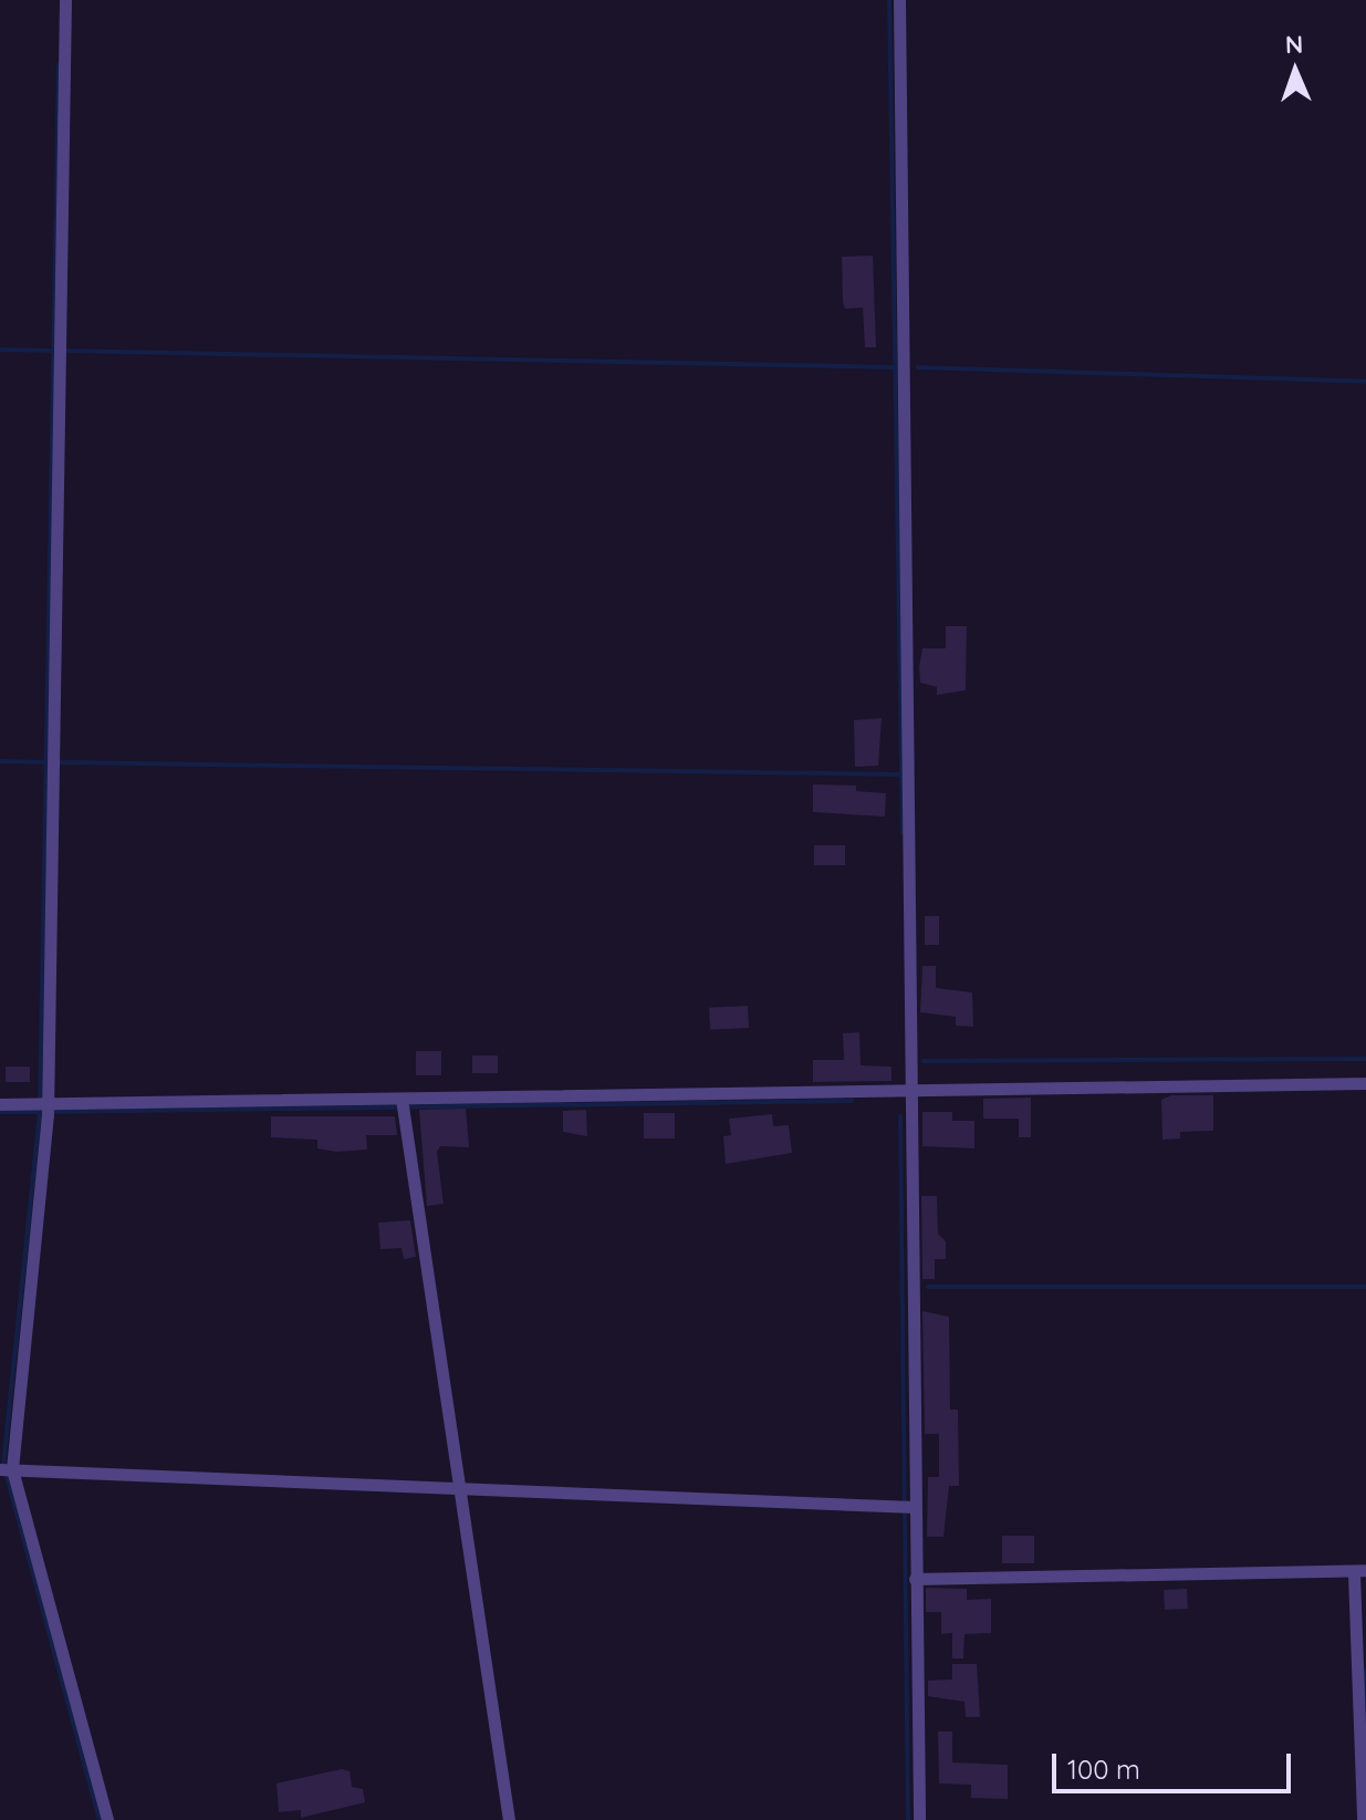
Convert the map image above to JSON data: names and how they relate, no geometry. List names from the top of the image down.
{
  "scale_bar": "100 m",
  "north": "top"
}
